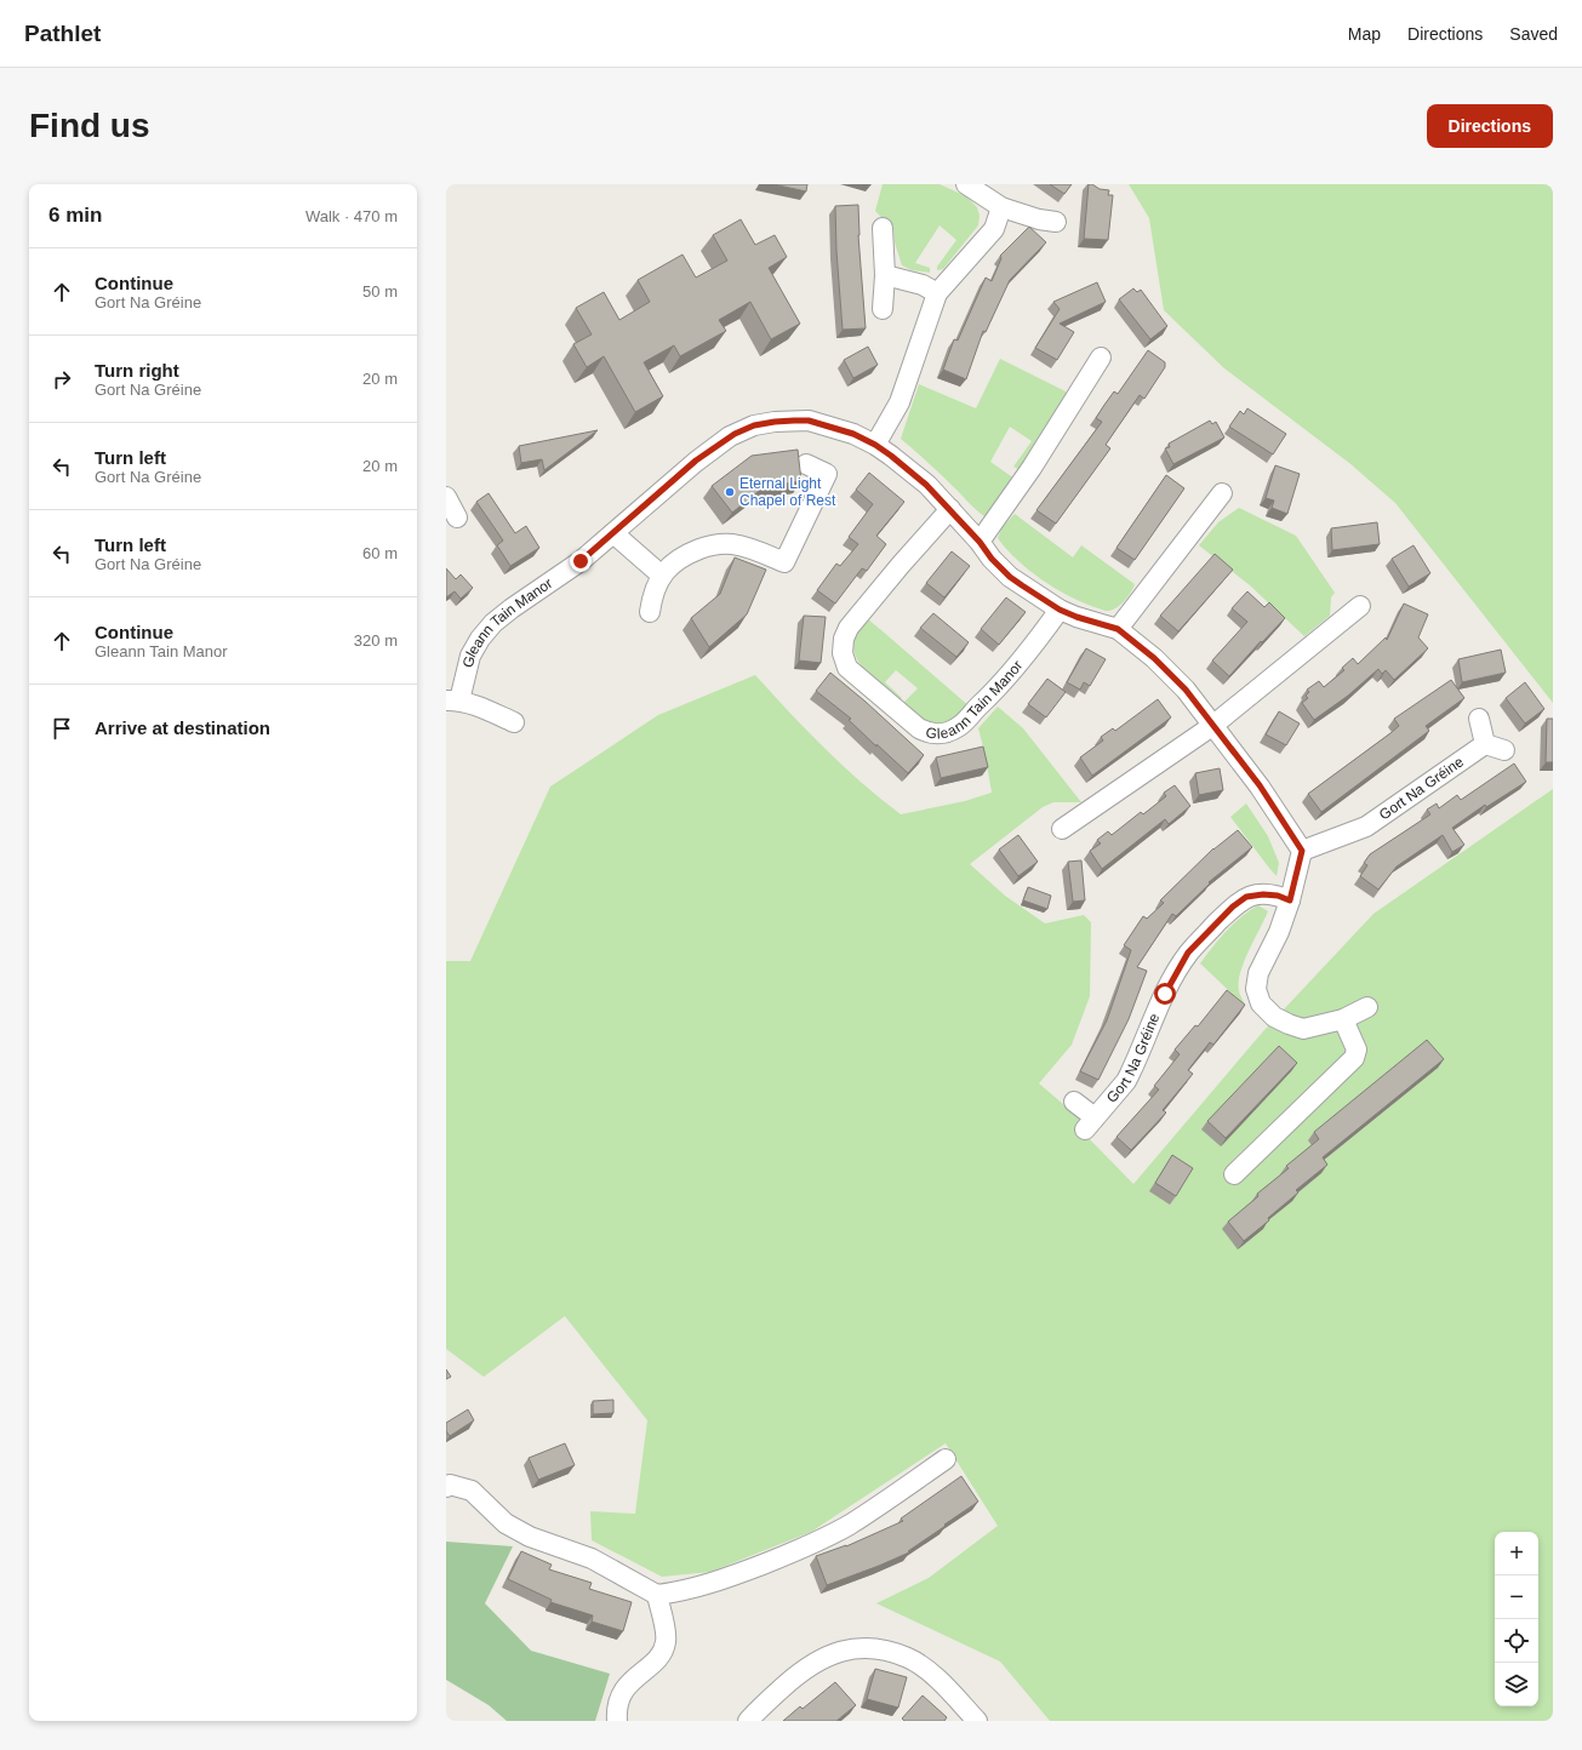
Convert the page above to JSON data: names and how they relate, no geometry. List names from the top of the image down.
{
  "streets": {
    "street": ["Gleann Tain Manor", "Gort Na Gréine"]
  },
  "places": ["Eternal Light Chapel of Rest"],
  "page": {
    "header": "Pathlet",
    "nav": ["Map", "Directions", "Saved"],
    "buttons": "Directions",
    "title": "Find us",
    "heading": ["6 min", "Walk · 470 m"],
    "list": [
      ["Continue", "Gort Na Gréine", "50 m"],
      ["Turn right", "Gort Na Gréine", "20 m"],
      ["Turn left", "Gort Na Gréine", "20 m"],
      ["Turn left", "Gort Na Gréine", "60 m"],
      ["Continue", "Gleann Tain Manor", "320 m"],
      "Arrive at destination"
    ],
    "map_buttons": ["+", "−"]
  }
}
